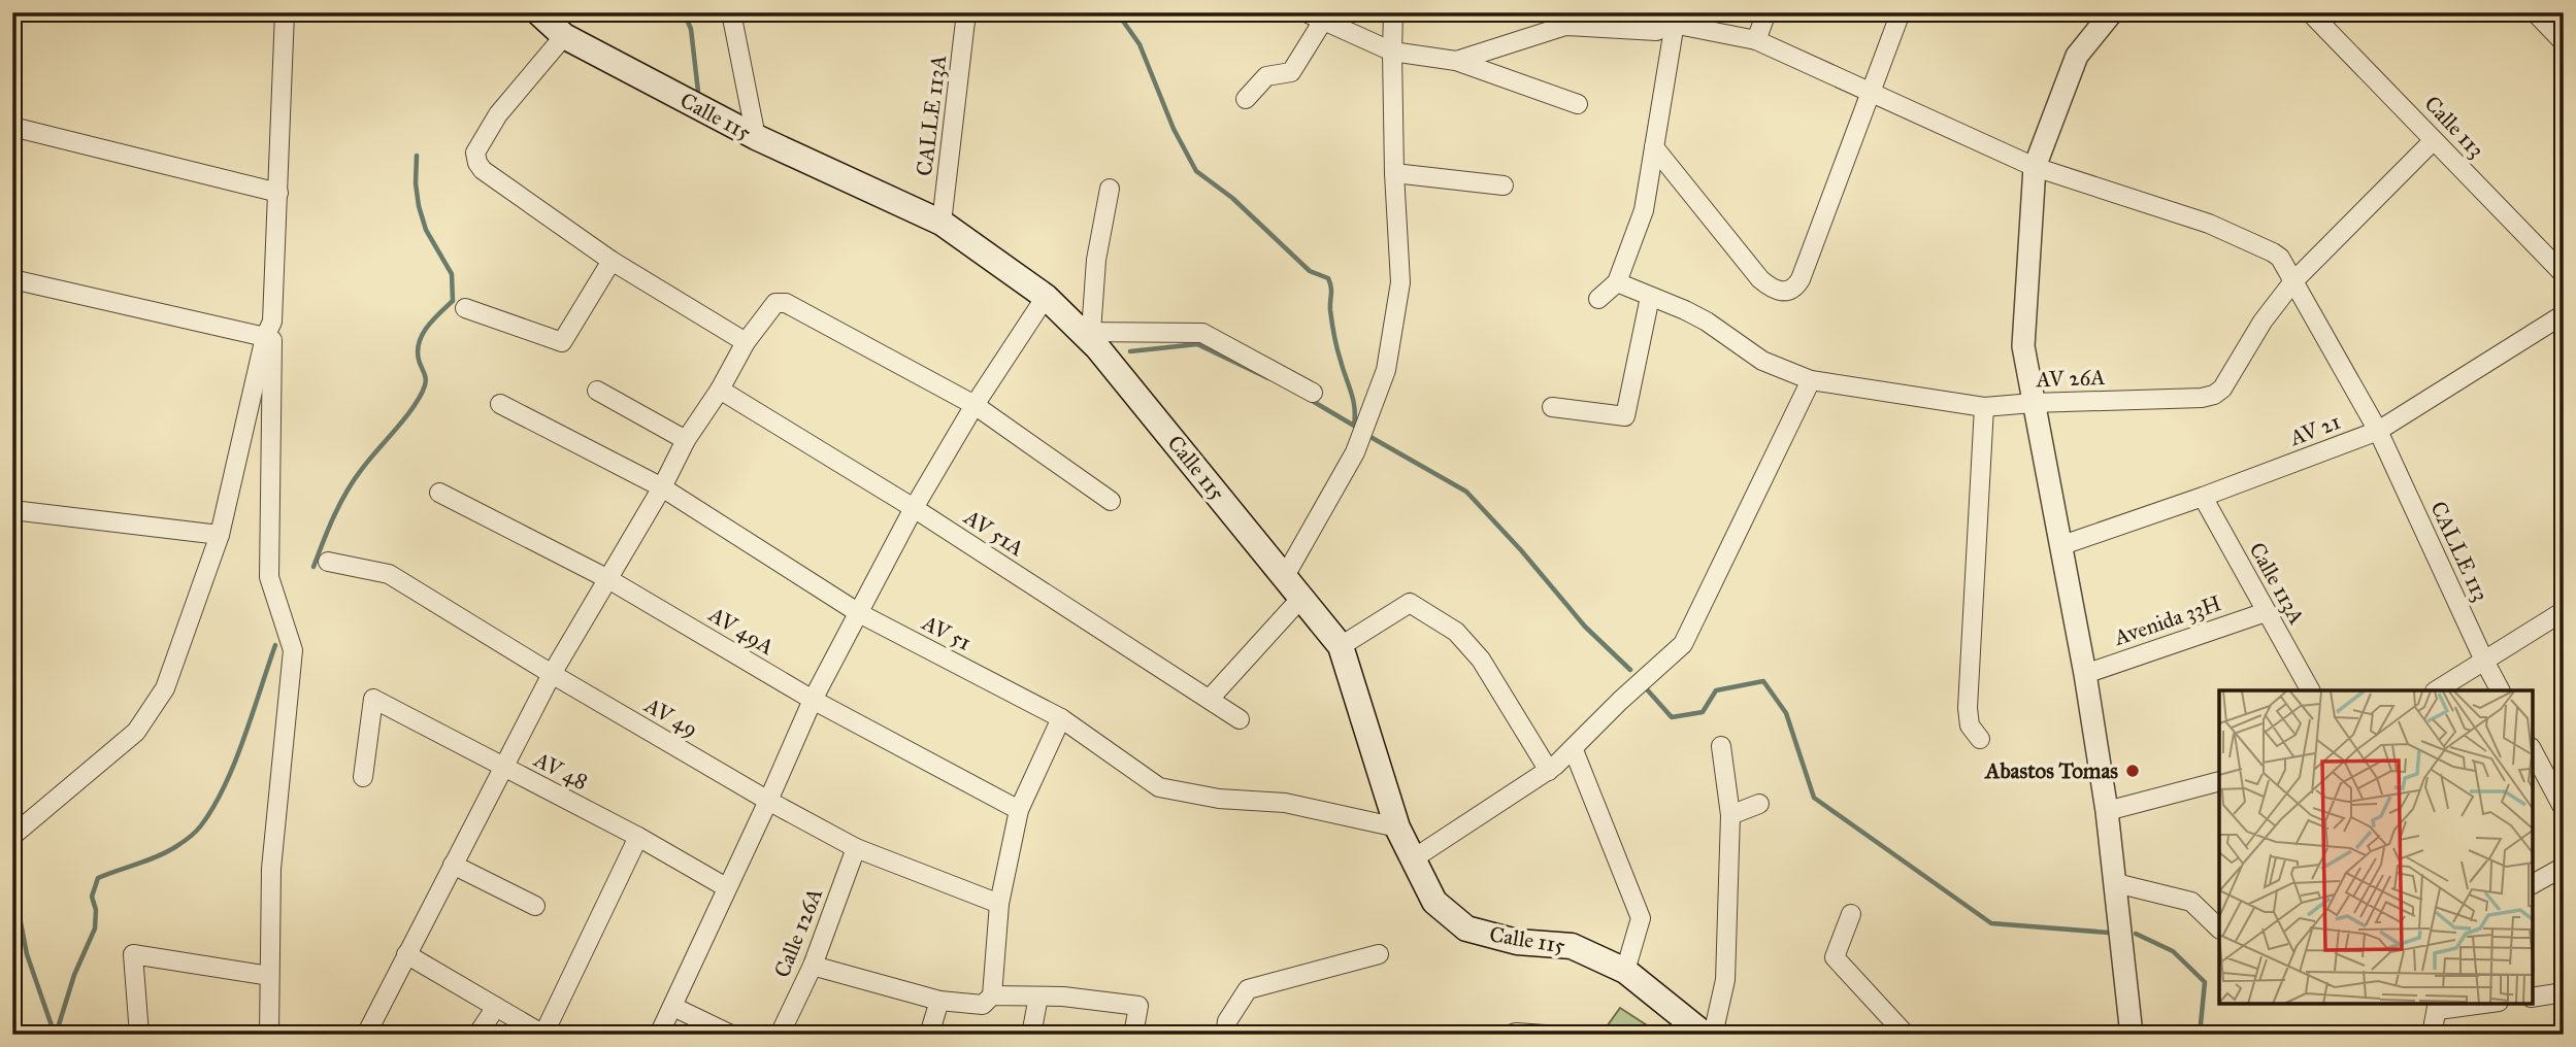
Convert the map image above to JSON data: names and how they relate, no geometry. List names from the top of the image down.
{
  "streets": {
    "main road": ["Calle 115"],
    "street": [
      "CALLE 113A",
      "Calle 113",
      "AV 26A",
      "AV 21",
      "AV 51A",
      "CALLE 113",
      "Calle 113A",
      "Avenida 33H",
      "AV 49A",
      "AV 51",
      "AV 49",
      "AV 48",
      "Calle 126A"
    ]
  },
  "crossings": [
    ["CALLE 113A", "Calle 115"],
    ["Calle 115", "AV 51"],
    ["Calle 113", "AV 26A"],
    ["AV 26A", "CALLE 113"],
    ["AV 21", "CALLE 113"],
    ["AV 21", "Calle 113A"],
    ["Calle 113A", "Avenida 33H"],
    ["AV 49", "Calle 126A"]
  ],
  "places": ["Abastos Tomas"]
}
